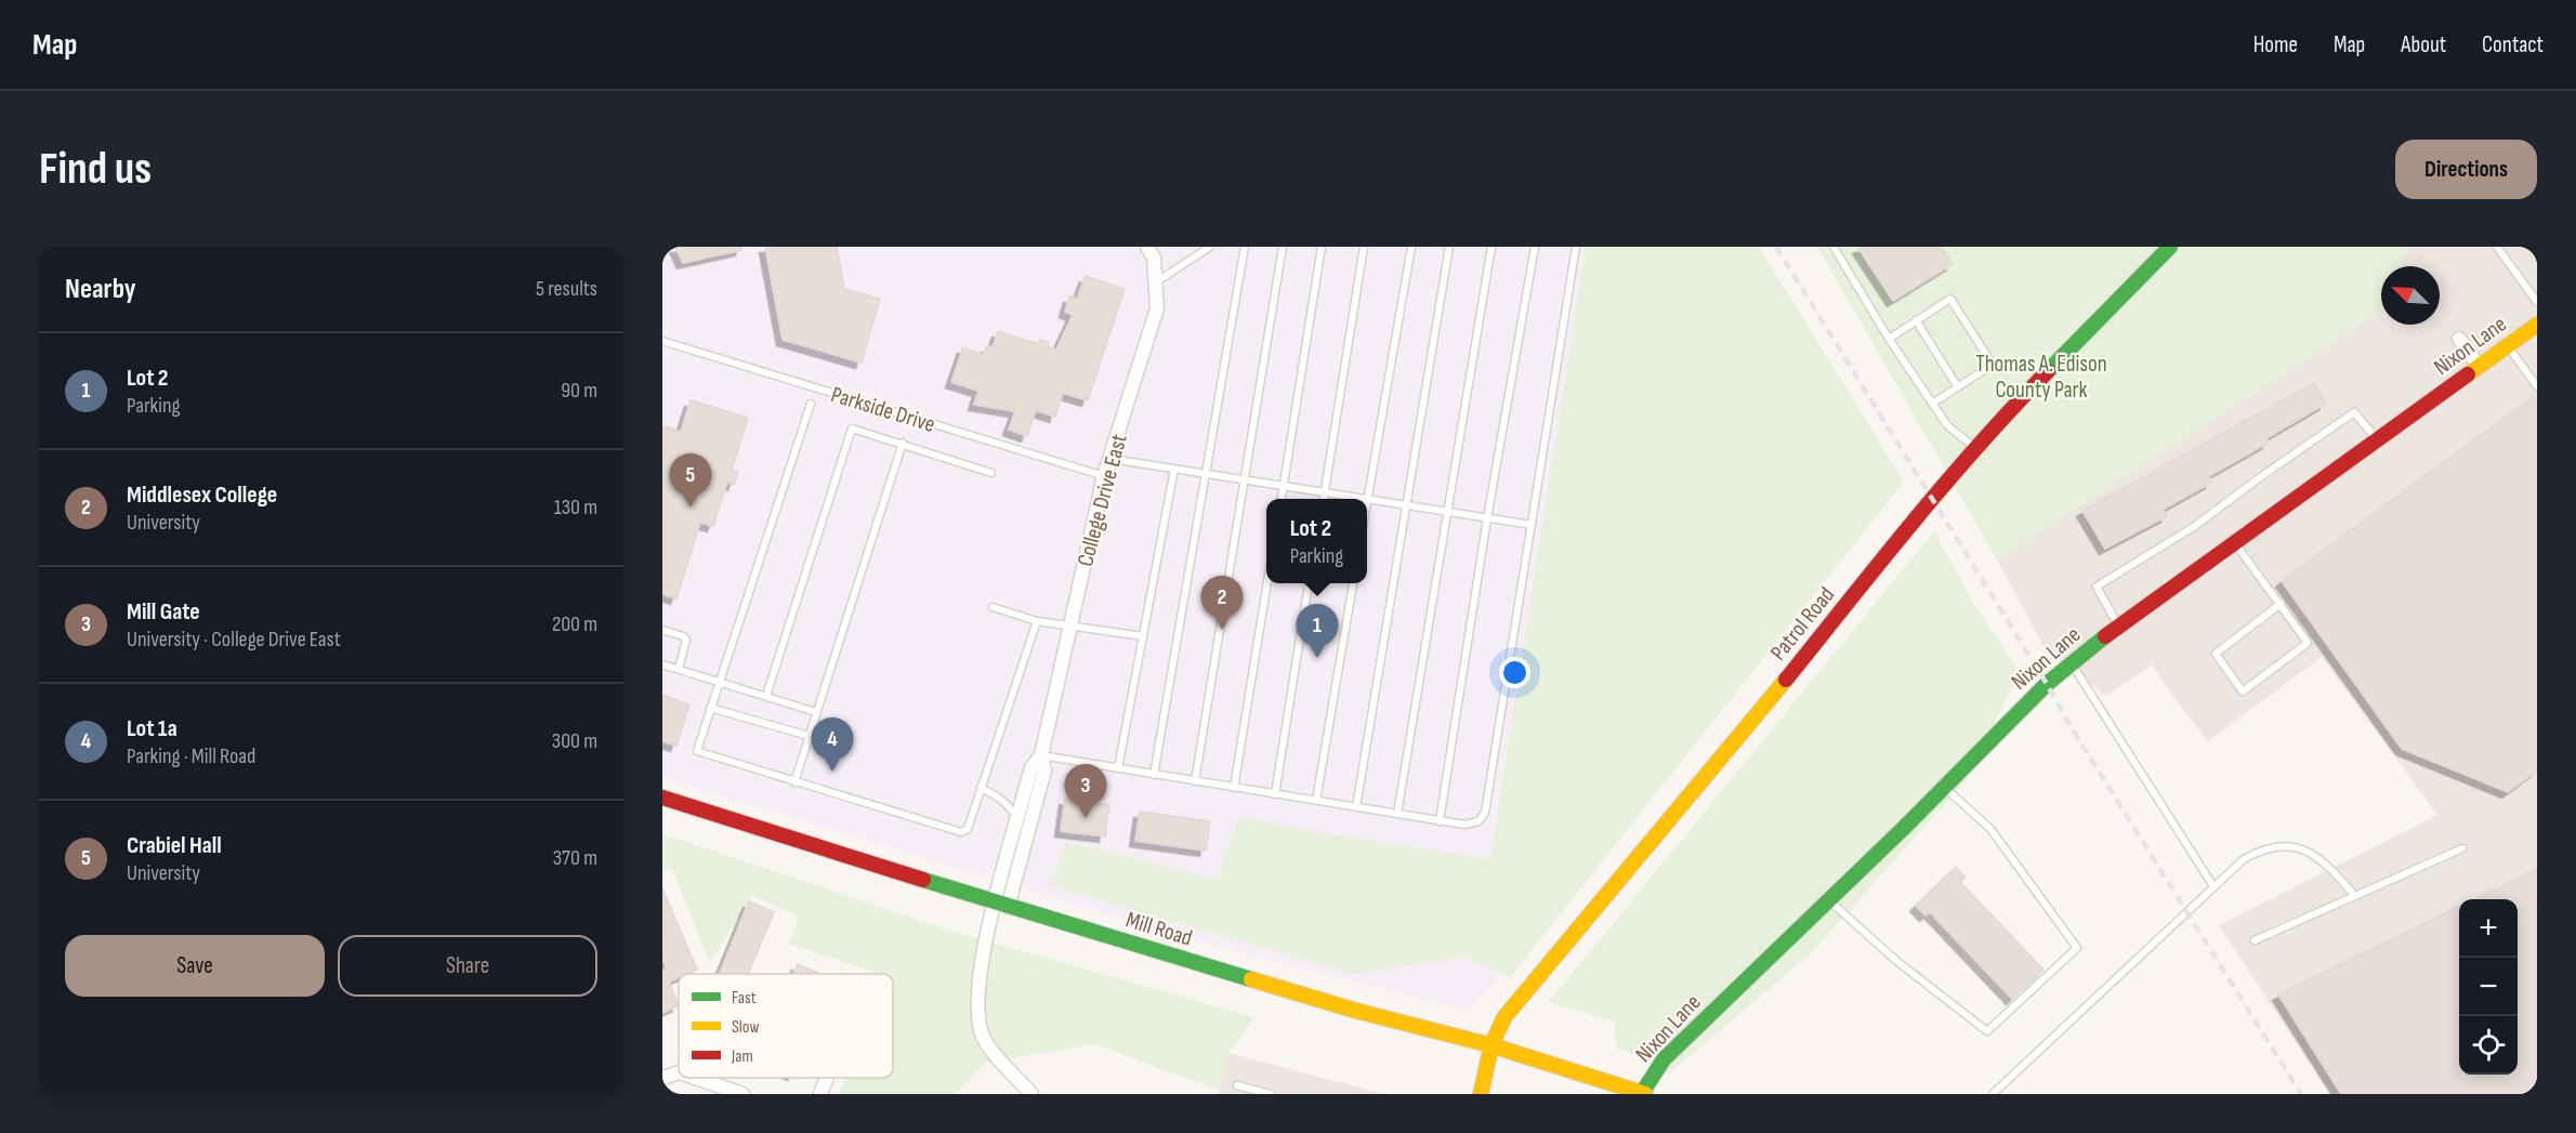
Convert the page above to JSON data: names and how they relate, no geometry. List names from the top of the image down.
{
  "streets": {
    "street": [
      "Nixon Lane",
      "College Drive East",
      "Patrol Road",
      "Mill Road"
    ],
    "lane": ["Parkside Drive"]
  },
  "crossings": [
    ["Nixon Lane", "Mill Road"],
    ["Parkside Drive", "College Drive East"],
    ["College Drive East", "Mill Road"],
    ["Patrol Road", "Mill Road"]
  ],
  "parks": ["Thomas A. Edison County Park"],
  "legend": ["Fast", "Slow", "Jam"],
  "north": "top left",
  "page": {
    "header": "Map",
    "nav": [
      "Home",
      "Map",
      "About",
      "Contact"
    ],
    "buttons": [
      "Directions",
      ["Save", "Share"]
    ],
    "title": "Find us",
    "heading": ["Nearby", "5 results"],
    "list": [
      {
        "mark": "1",
        "name": "Lot 2",
        "note": "Parking",
        "value": "90 m"
      },
      {
        "mark": "2",
        "name": "Middlesex College",
        "note": "University",
        "value": "130 m"
      },
      {
        "mark": "3",
        "name": "Mill Gate",
        "note": "University · College Drive East",
        "value": "200 m"
      },
      {
        "mark": "4",
        "name": "Lot 1a",
        "note": "Parking · Mill Road",
        "value": "300 m"
      },
      {
        "mark": "5",
        "name": "Crabiel Hall",
        "note": "University",
        "value": "370 m"
      }
    ],
    "pins": [
      "5",
      "2",
      "1",
      "4",
      "3"
    ],
    "popup": ["Lot 2", "Parking"],
    "map_buttons": ["+", "−"]
  }
}
